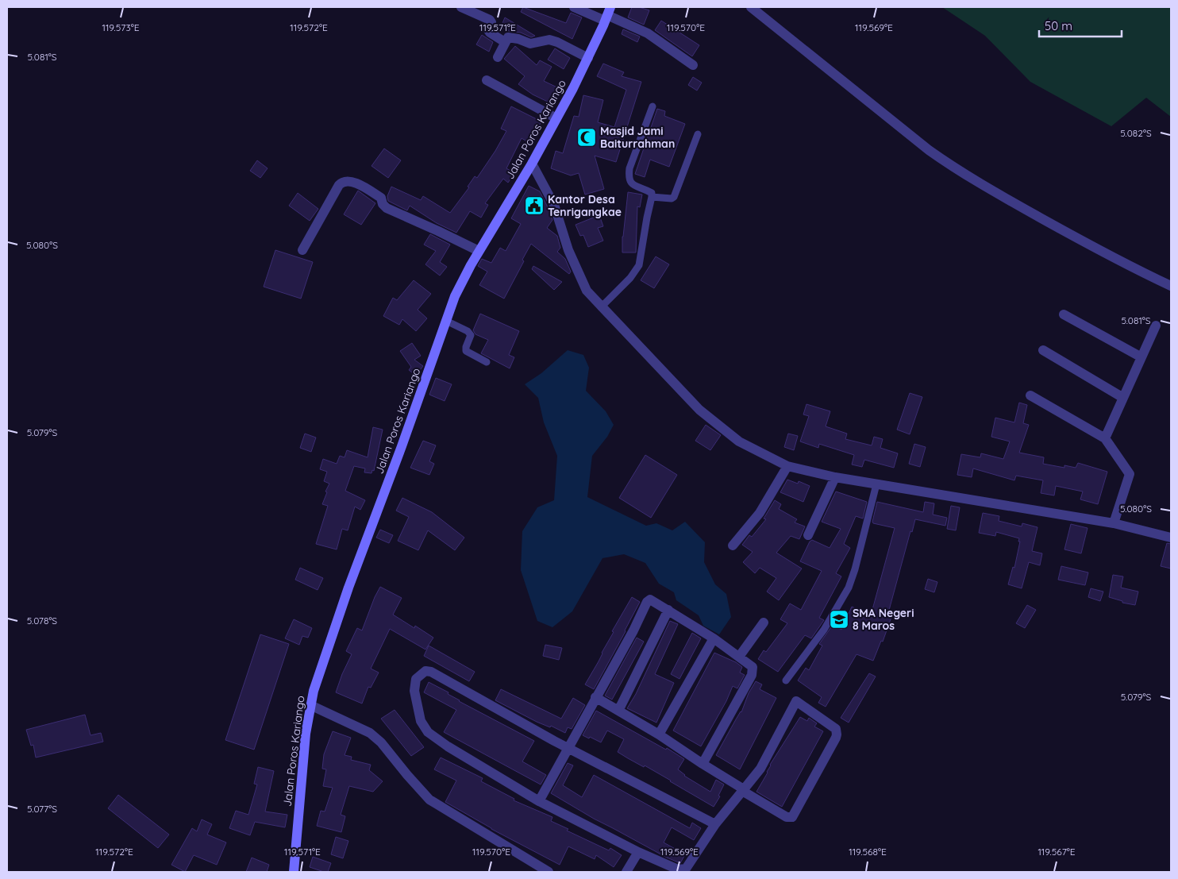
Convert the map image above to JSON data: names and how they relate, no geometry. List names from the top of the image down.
{
  "streets": {
    "main road": ["Jalan Poros Kariango"]
  },
  "places": {
    "mosque": ["Masjid Jami Baiturrahman"],
    "public building": ["Kantor Desa Tenrigangkae"],
    "school or university": ["SMA Negeri 8 Maros"]
  },
  "scale_bar": "50 m",
  "coordinates": [
    "119.573°E",
    "119.572°E",
    "119.571°E",
    "119.570°E",
    "119.569°E",
    "5.081°S",
    "5.082°S",
    "5.080°S",
    "5.079°S",
    "5.078°S",
    "5.077°S",
    "119.568°E",
    "119.567°E"
  ]
}
